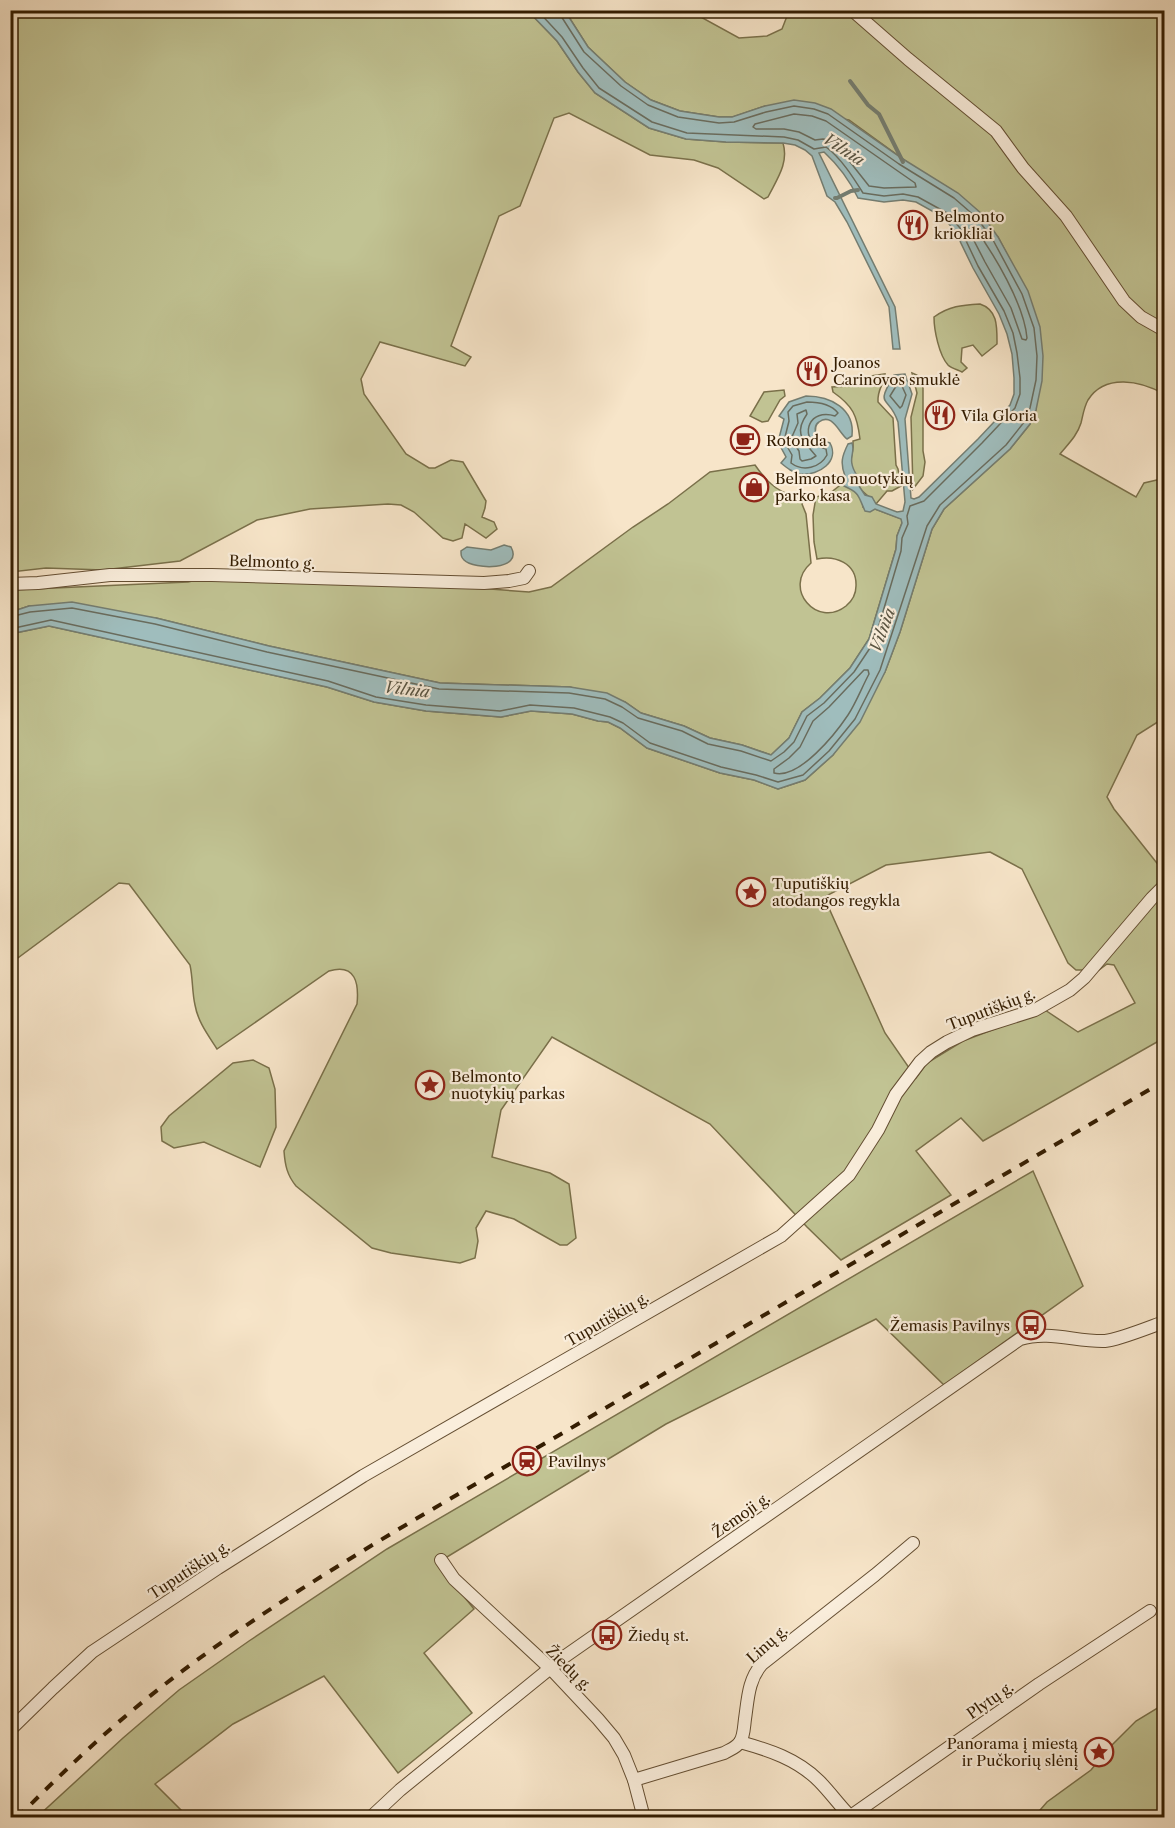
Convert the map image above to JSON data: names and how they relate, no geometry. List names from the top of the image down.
{
  "streets": {
    "street": [
      "Belmonto g.",
      "Tuputiškių g.",
      "Žemoji g.",
      "Linų g.",
      "Žiedų g.",
      "Plytų g."
    ]
  },
  "crossings": [
    ["Žemoji g.", "Žiedų g."]
  ],
  "water": ["Vilnia"],
  "places": {
    "restaurant": ["Belmonto kriokliai", "Joanos Carinovos smuklė", "Vila Gloria"],
    "cafe": ["Rotonda"],
    "shop": ["Belmonto nuotykių parko kasa"],
    "place": ["Tuputiškių atodangos regykla", "Belmonto nuotykių parkas", "Panorama į miestą ir Pučkorių slėnį"],
    "bus stop": ["Žemasis Pavilnys", "Žiedų st."],
    "station": ["Pavilnys"]
  }
}
